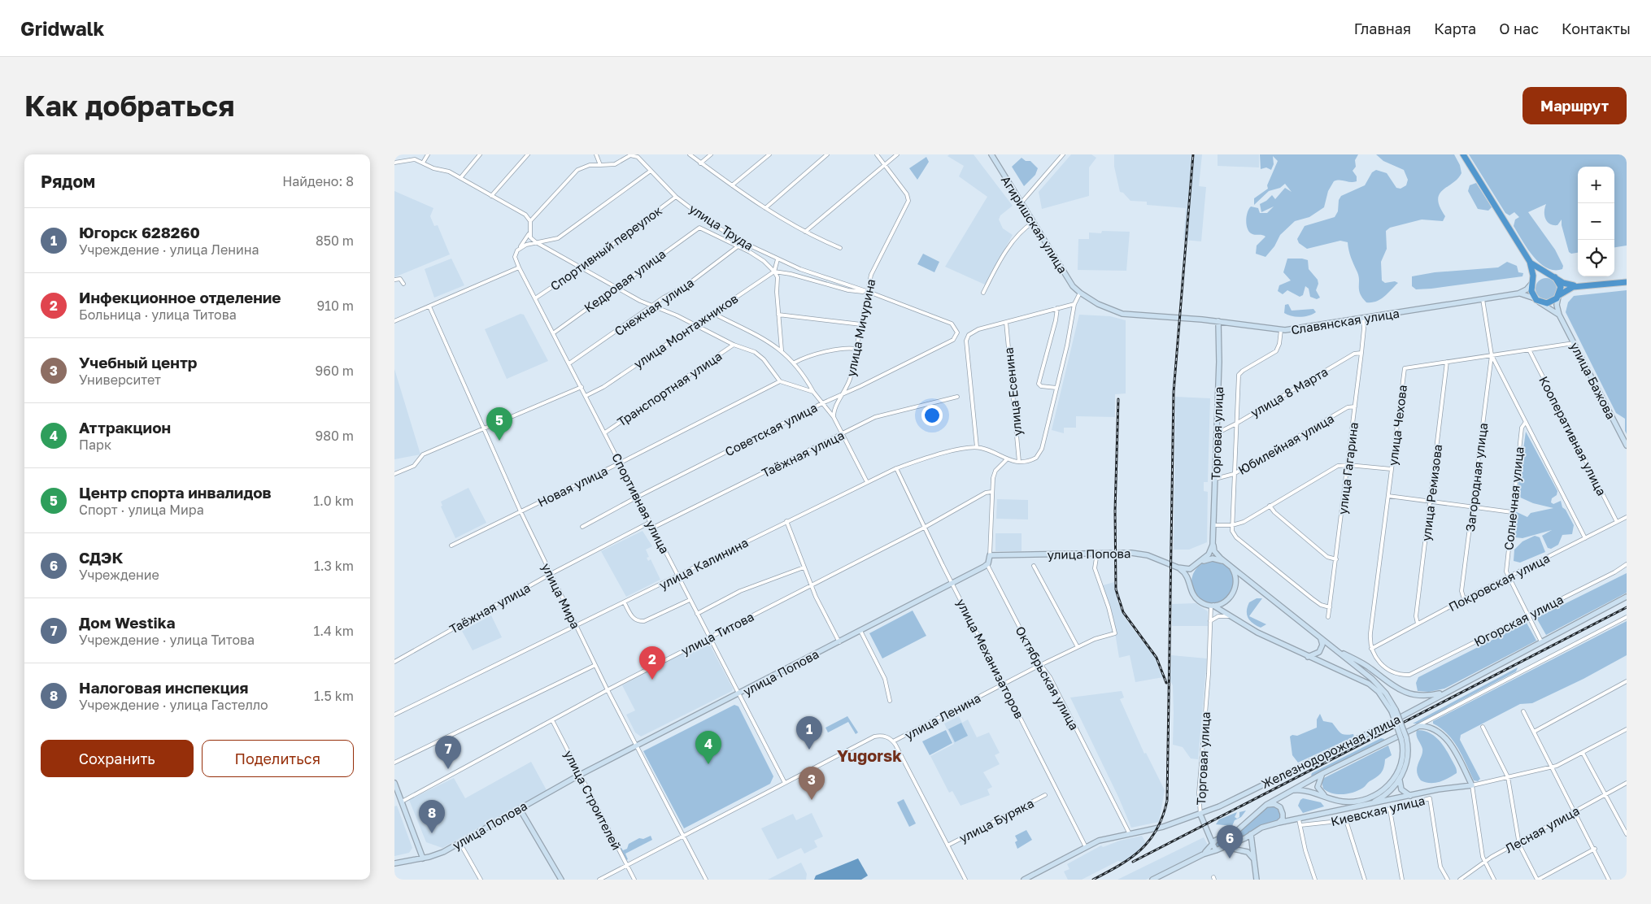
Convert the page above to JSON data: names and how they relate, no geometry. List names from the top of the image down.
{
  "streets": {
    "street": [
      "Агиришская улица",
      "улица Труда",
      "Спортивный переулок",
      "Кедровая улица",
      "Снежная улица",
      "Славянская улица",
      "улица Мичурина",
      "улица Монтажников",
      "улица Бажова",
      "Транспортная улица",
      "улица Есенина",
      "улица 8 Марта",
      "улица Чехова",
      "Советская улица",
      "Торговая улица",
      "Кооперативная улица",
      "Юбилейная улица",
      "Таёжная улица",
      "улица Гагарина",
      "Загородная улица",
      "Новая улица",
      "улица Ремизова",
      "Солнечная улица",
      "Спортивная улица",
      "улица Попова",
      "улица Калинина",
      "Покровская улица",
      "улица Мира",
      "Югорская улица",
      "улица Титова",
      "улица Механизаторов",
      "Октябрьская улица",
      "улица Ленина",
      "Железнодорожная улица",
      "улица Строителей",
      "Киевская улица",
      "улица Буряка",
      "Лесная улица"
    ]
  },
  "crossings": [
    ["Агиришская улица", "Славянская улица"],
    ["улица Труда", "Спортивный переулок"],
    ["улица Труда", "Кедровая улица"],
    ["улица Труда", "Снежная улица"],
    ["улица Труда", "улица Мичурина"],
    ["улица Труда", "улица Монтажников"],
    ["улица Труда", "Советская улица"],
    ["Спортивный переулок", "Спортивная улица"],
    ["Кедровая улица", "Спортивная улица"],
    ["Снежная улица", "Спортивная улица"],
    ["Славянская улица", "Торговая улица"],
    ["Славянская улица", "улица Гагарина"],
    ["улица Мичурина", "Советская улица"],
    ["улица Монтажников", "Спортивная улица"],
    ["улица Бажова", "улица Чехова"],
    ["Транспортная улица", "Спортивная улица"],
    ["улица 8 Марта", "Торговая улица"],
    ["улица 8 Марта", "улица Гагарина"],
    ["улица Чехова", "Кооперативная улица"],
    ["улица Чехова", "Загородная улица"],
    ["улица Чехова", "улица Ремизова"],
    ["улица Чехова", "Покровская улица"],
    ["улица Чехова", "Югорская улица"],
    ["Советская улица", "Спортивная улица"],
    ["Торговая улица", "Юбилейная улица"],
    ["Торговая улица", "Железнодорожная улица"],
    ["Кооперативная улица", "Покровская улица"],
    ["Юбилейная улица", "улица Гагарина"],
    ["Таёжная улица", "Спортивная улица"],
    ["Таёжная улица", "улица Мира"],
    ["Загородная улица", "Покровская улица"],
    ["Новая улица", "Спортивная улица"],
    ["Новая улица", "улица Мира"],
    ["улица Ремизова", "Покровская улица"],
    ["Солнечная улица", "Покровская улица"],
    ["Солнечная улица", "Югорская улица"],
    ["Солнечная улица", "Железнодорожная улица"],
    ["Спортивная улица", "улица Попова"],
    ["Спортивная улица", "улица Калинина"],
    ["Спортивная улица", "улица Титова"],
    ["Спортивная улица", "улица Ленина"],
    ["улица Попова", "улица Мира"],
    ["улица Попова", "улица Механизаторов"],
    ["улица Попова", "Октябрьская улица"],
    ["улица Попова", "улица Ленина"],
    ["улица Попова", "улица Строителей"],
    ["улица Калинина", "улица Мира"],
    ["улица Калинина", "улица Механизаторов"],
    ["Покровская улица", "Югорская улица"],
    ["улица Мира", "улица Титова"],
    ["улица Мира", "улица Ленина"],
    ["улица Титова", "улица Механизаторов"],
    ["улица Титова", "улица Строителей"],
    ["улица Механизаторов", "улица Ленина"],
    ["улица Механизаторов", "Железнодорожная улица"],
    ["Октябрьская улица", "улица Ленина"],
    ["Октябрьская улица", "Железнодорожная улица"],
    ["улица Ленина", "улица Строителей"]
  ],
  "districts": ["Yugorsk"],
  "page": {
    "header": "Gridwalk",
    "nav": [
      "Главная",
      "Карта",
      "О нас",
      "Контакты"
    ],
    "buttons": [
      "Маршрут",
      ["Сохранить", "Поделиться"]
    ],
    "title": "Как добраться",
    "heading": ["Рядом", "Найдено: 8"],
    "map_buttons": ["+", "−"],
    "list": [
      {
        "mark": "1",
        "name": "Югорск 628260",
        "note": "Учреждение · улица Ленина",
        "value": "850 m"
      },
      {
        "mark": "2",
        "name": "Инфекционное отделение",
        "note": "Больница · улица Титова",
        "value": "910 m"
      },
      {
        "mark": "3",
        "name": "Учебный центр",
        "note": "Университет",
        "value": "960 m"
      },
      {
        "mark": "4",
        "name": "Аттракцион",
        "note": "Парк",
        "value": "980 m"
      },
      {
        "mark": "5",
        "name": "Центр спорта инвалидов",
        "note": "Спорт · улица Мира",
        "value": "1.0 km"
      },
      {
        "mark": "6",
        "name": "СДЭК",
        "note": "Учреждение",
        "value": "1.3 km"
      },
      {
        "mark": "7",
        "name": "Дом Westika",
        "note": "Учреждение · улица Титова",
        "value": "1.4 km"
      },
      {
        "mark": "8",
        "name": "Налоговая инспекция",
        "note": "Учреждение · улица Гастелло",
        "value": "1.5 km"
      }
    ],
    "pins": [
      "5",
      "2",
      "1",
      "4",
      "7",
      "3",
      "8",
      "6"
    ]
  }
}
